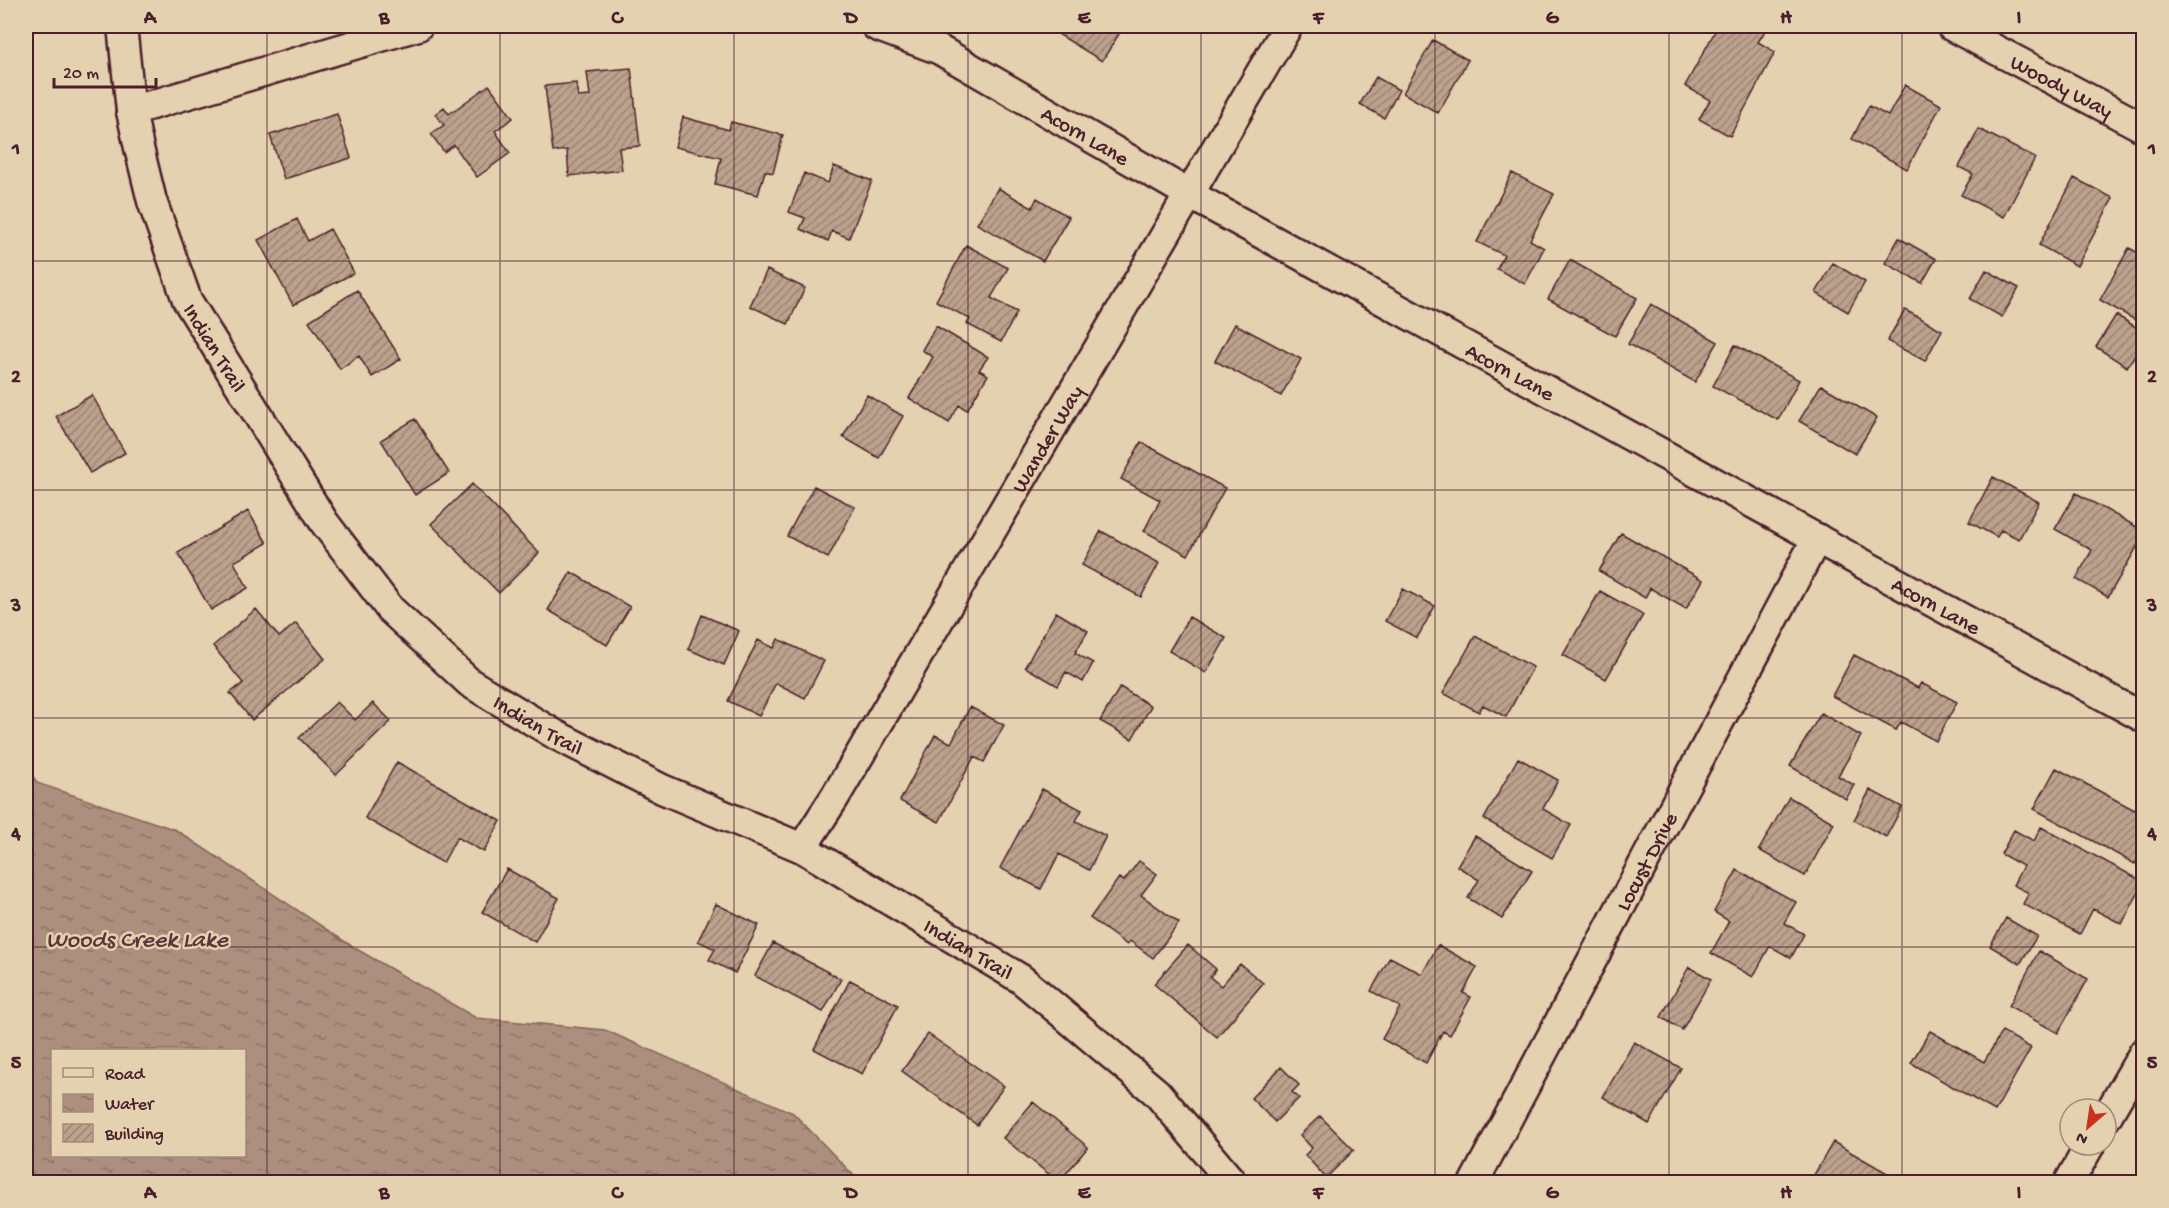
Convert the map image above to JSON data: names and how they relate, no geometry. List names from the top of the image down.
{
  "streets": {
    "street": [
      "Woody Way",
      "Acorn Lane",
      "Indian Trail",
      "Wander Way",
      "Locust Drive"
    ]
  },
  "crossings": [
    ["Acorn Lane", "Wander Way"],
    ["Acorn Lane", "Locust Drive"],
    ["Indian Trail", "Wander Way"]
  ],
  "water": ["Woods Creek Lake"],
  "legend": ["Road", "Water", "Building"],
  "scale_bar": "20 m",
  "north": "bottom left",
  "grid": {
    "columns": [
      "A",
      "B",
      "C",
      "D",
      "E",
      "F",
      "G",
      "H",
      "I"
    ],
    "rows": [
      "1",
      "2",
      "3",
      "4",
      "5"
    ]
  }
}
